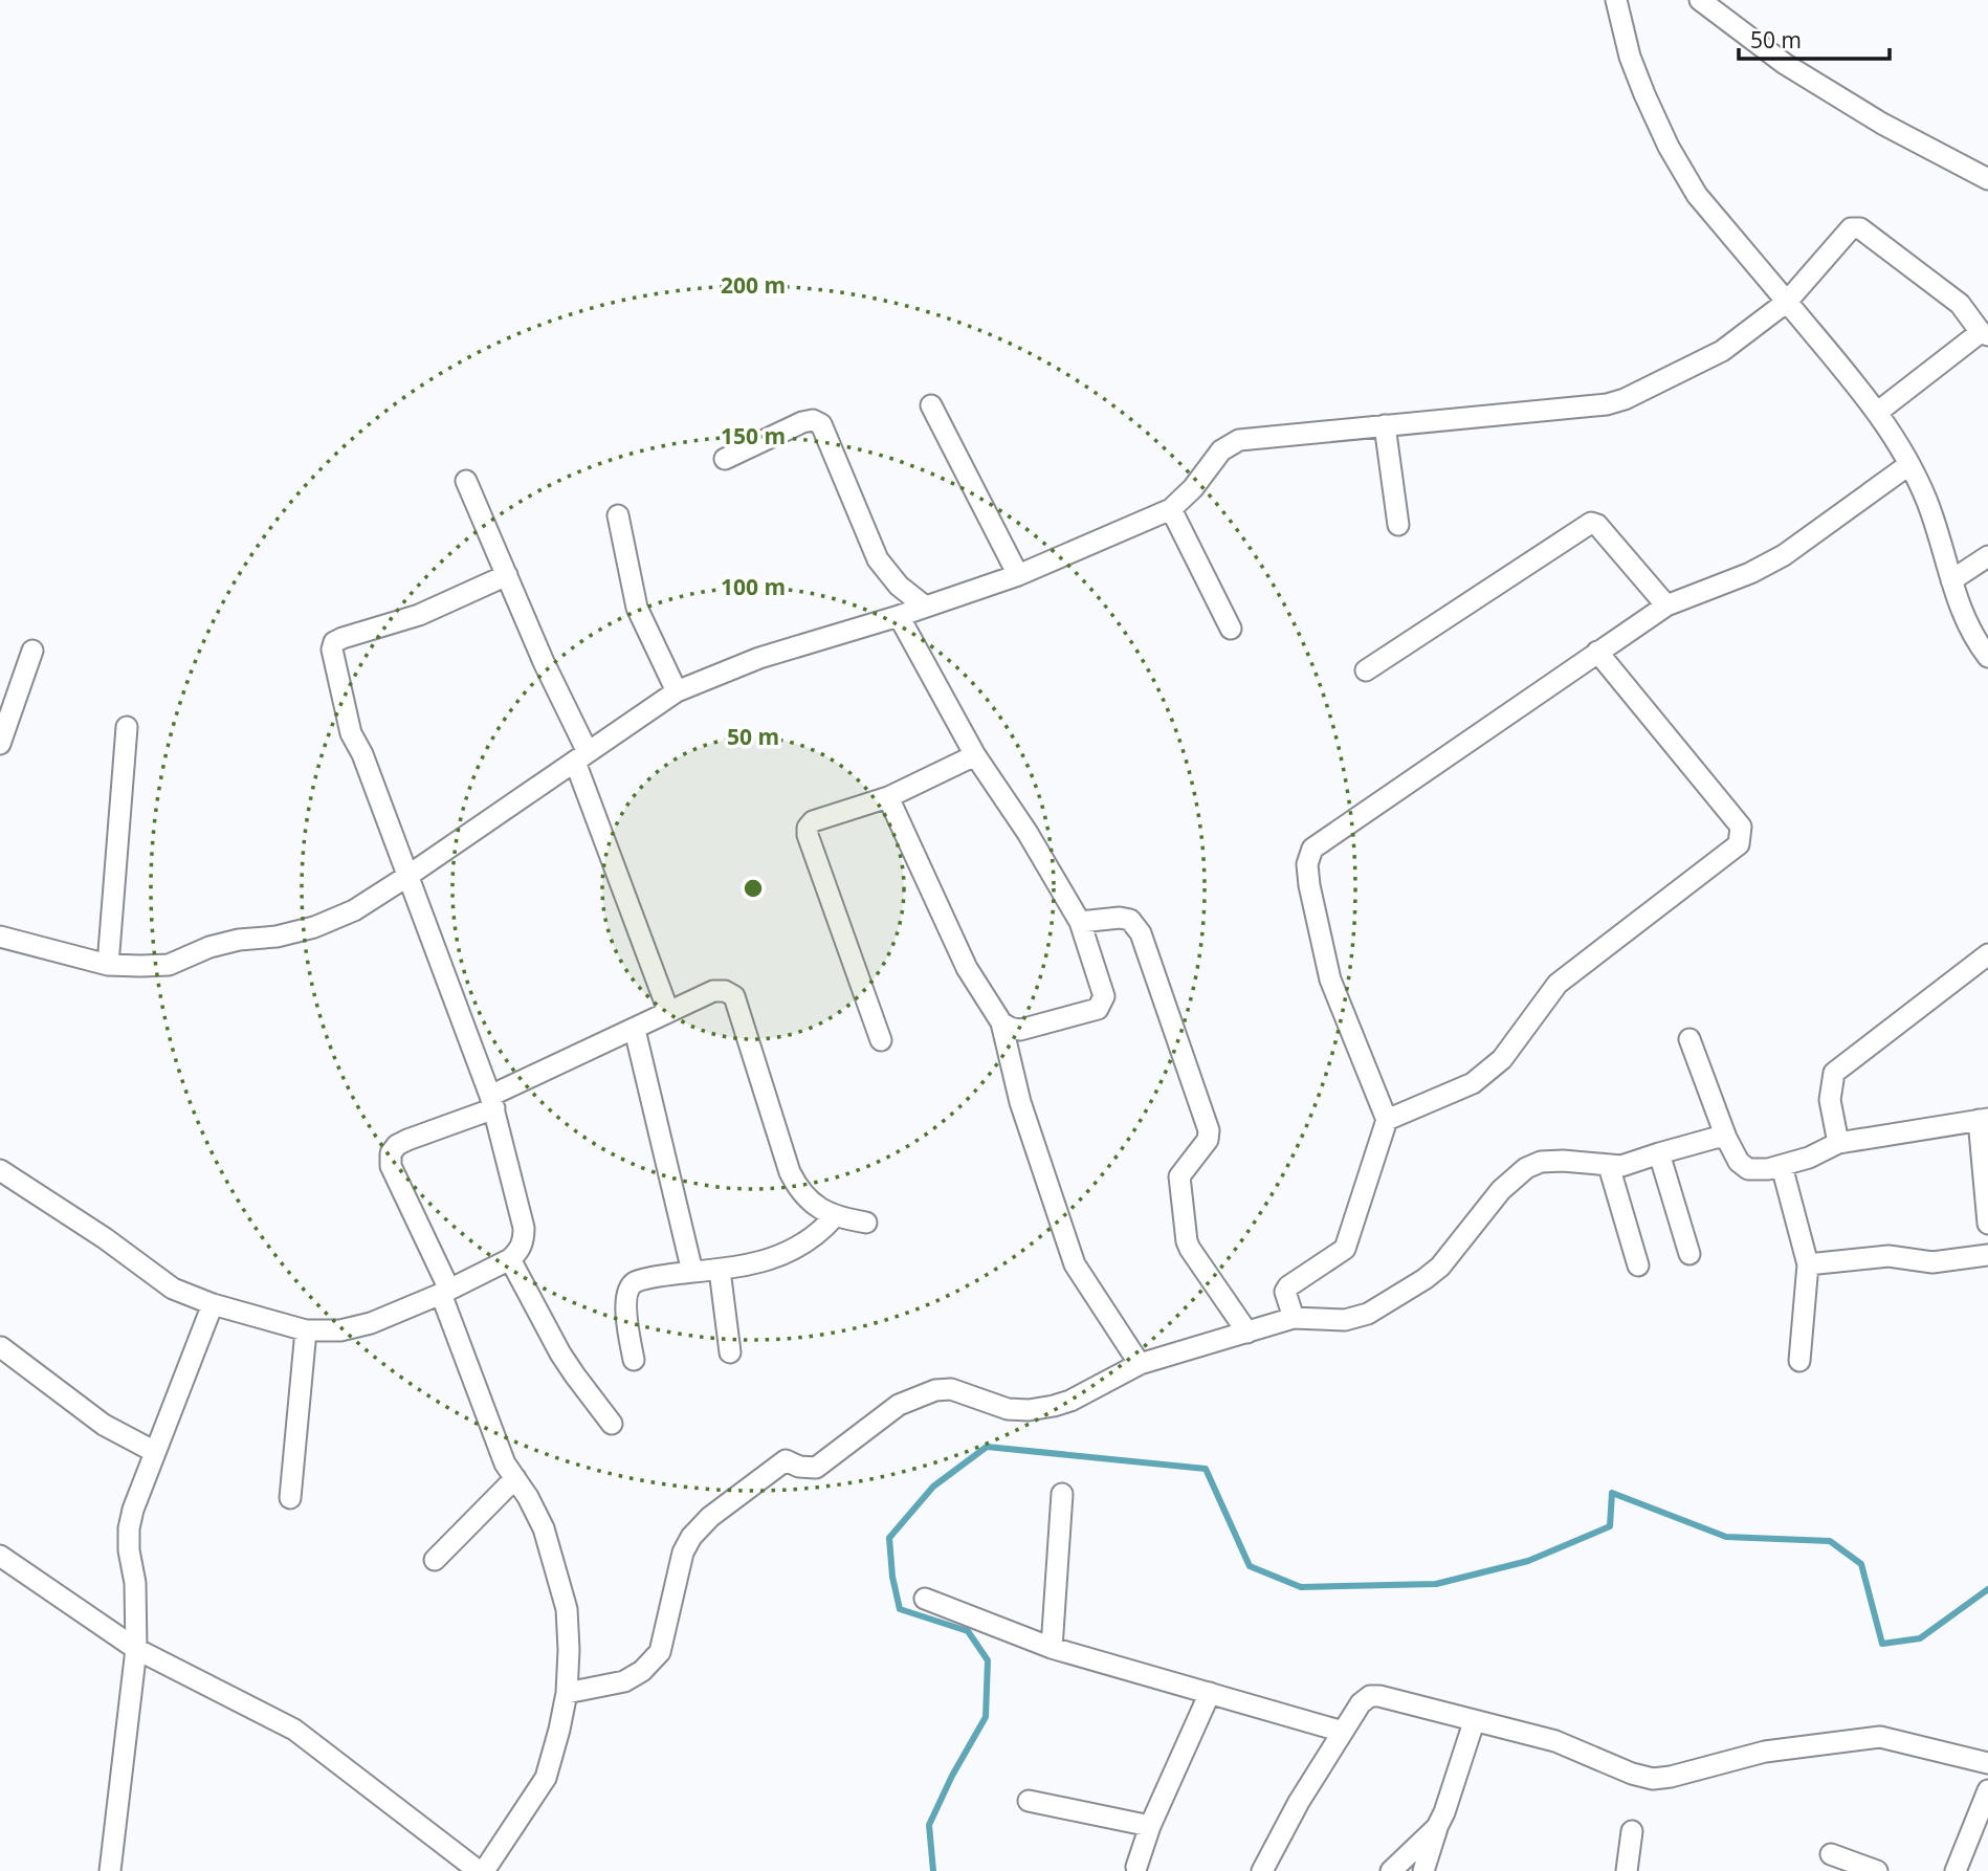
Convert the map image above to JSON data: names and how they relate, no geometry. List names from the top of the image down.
{
  "scale_bar": "50 m",
  "rings": [
    "200 m",
    "150 m",
    "100 m",
    "50 m"
  ]
}
